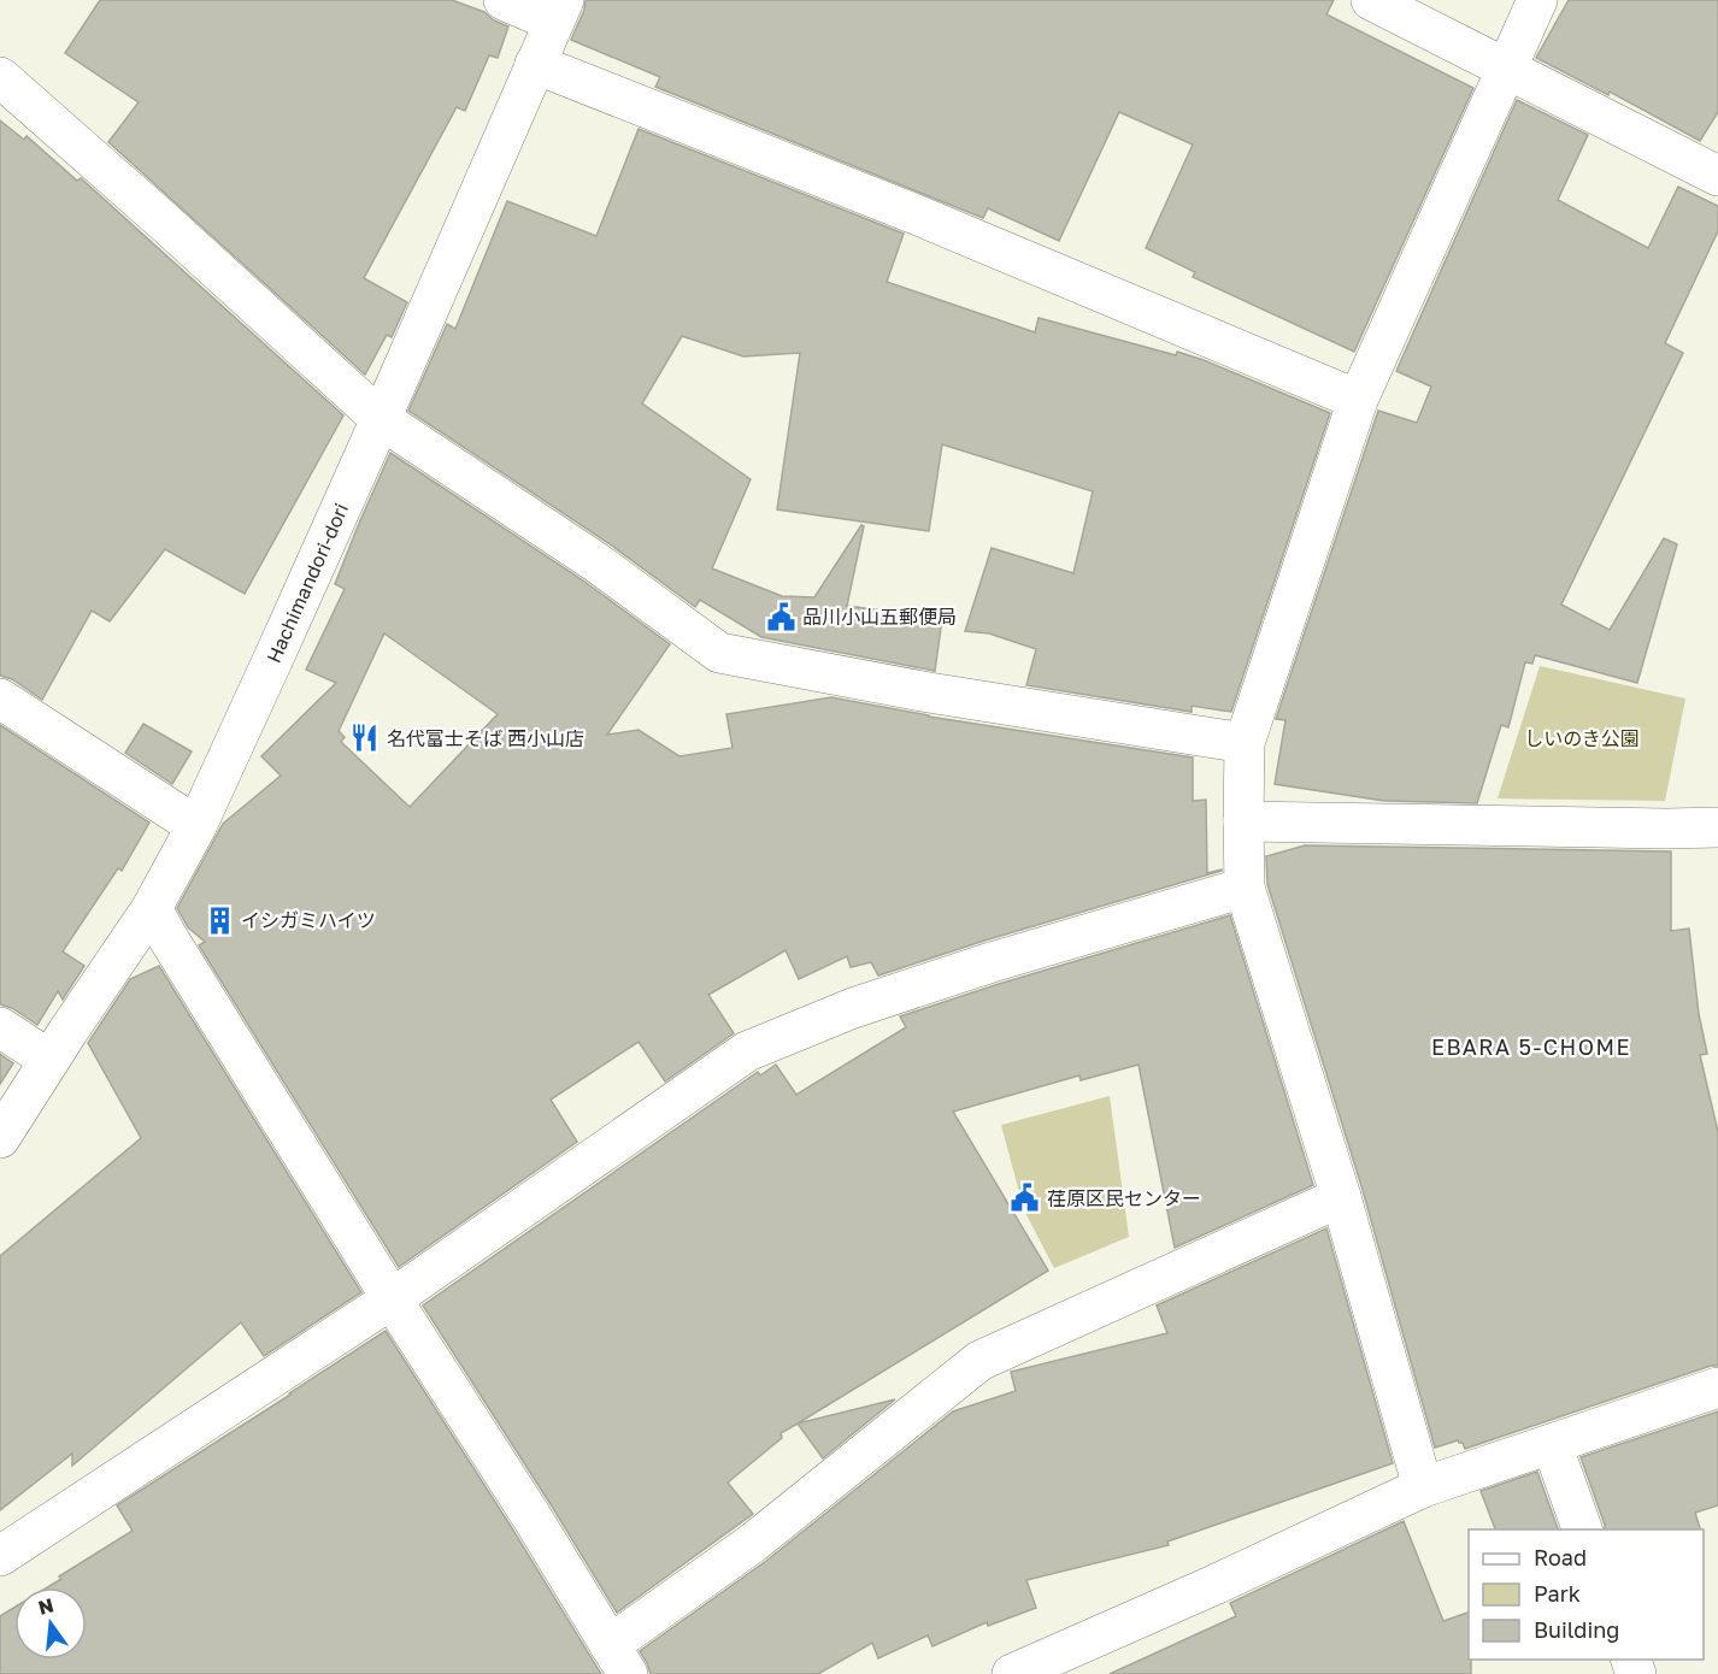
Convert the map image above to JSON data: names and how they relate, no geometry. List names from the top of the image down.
{
  "streets": {
    "street": ["Hachimandori-dori"]
  },
  "districts": ["EBARA 5-CHOME"],
  "parks": ["しいのき公園"],
  "places": {
    "public building": ["品川小山五郵便局", "荏原区民センター"],
    "restaurant": ["名代富士そば 西小山店"],
    "building": ["イシガミハイツ"]
  },
  "legend": ["Road", "Park", "Building"],
  "north": "top"
}
